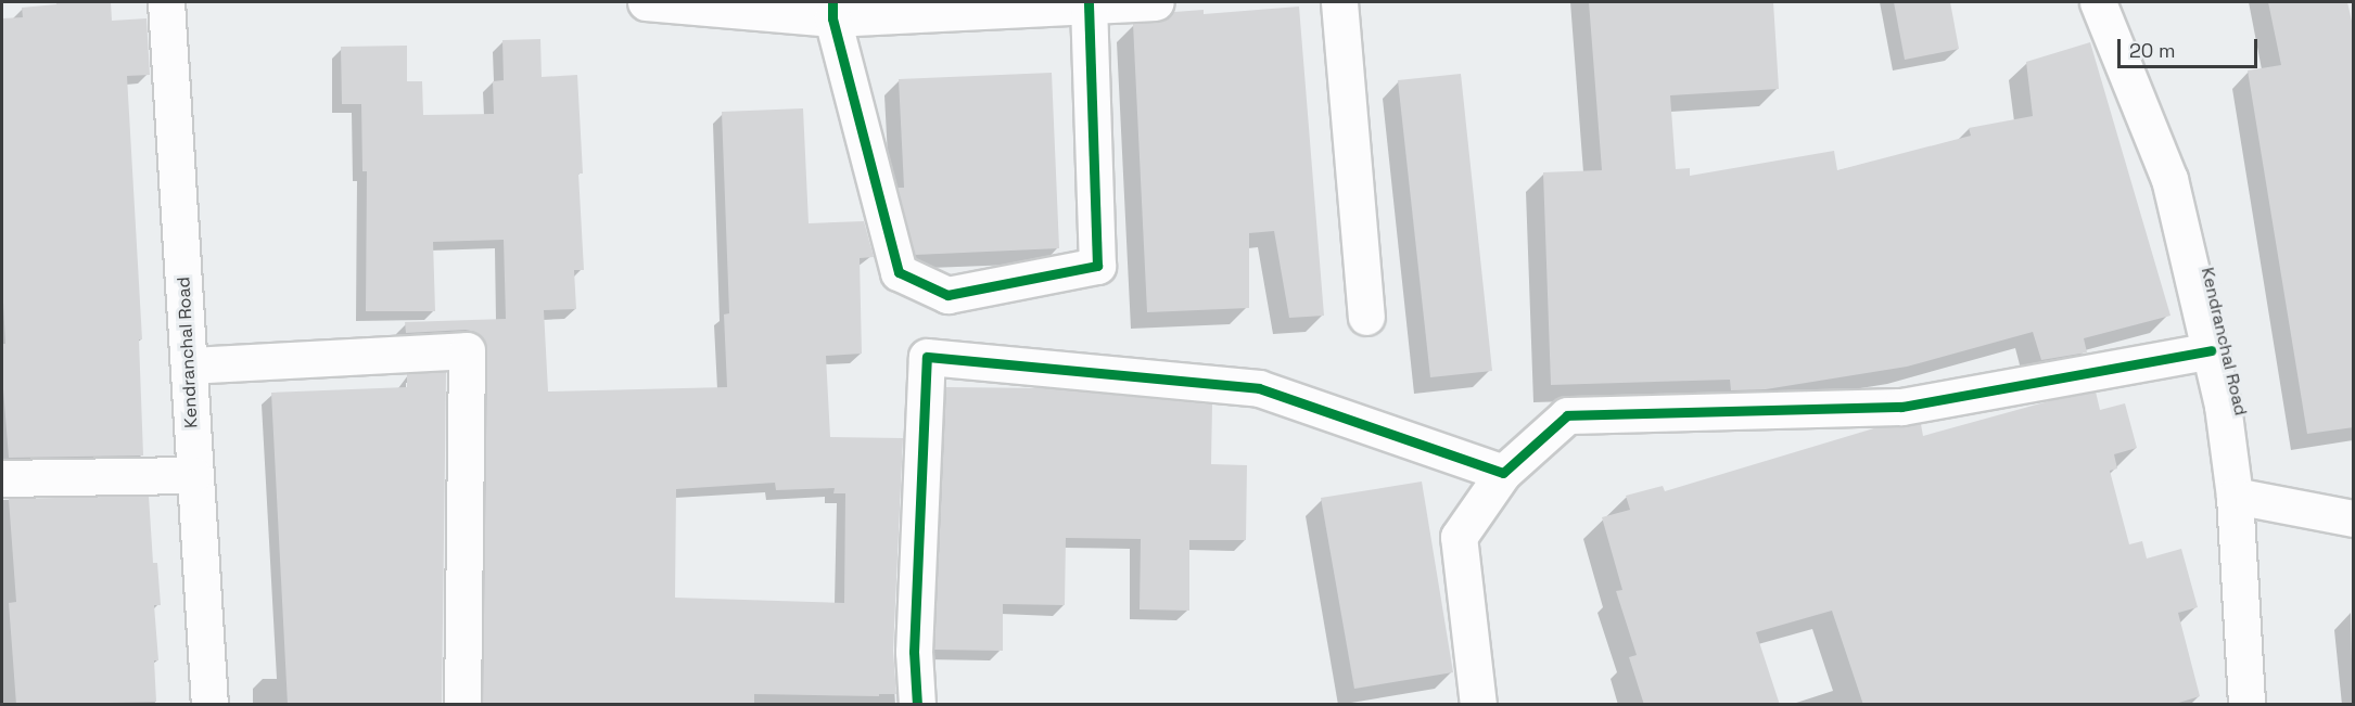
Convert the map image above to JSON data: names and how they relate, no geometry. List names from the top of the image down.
{
  "streets": {
    "street": ["Kendranchal Road"]
  },
  "scale_bar": "20 m"
}
